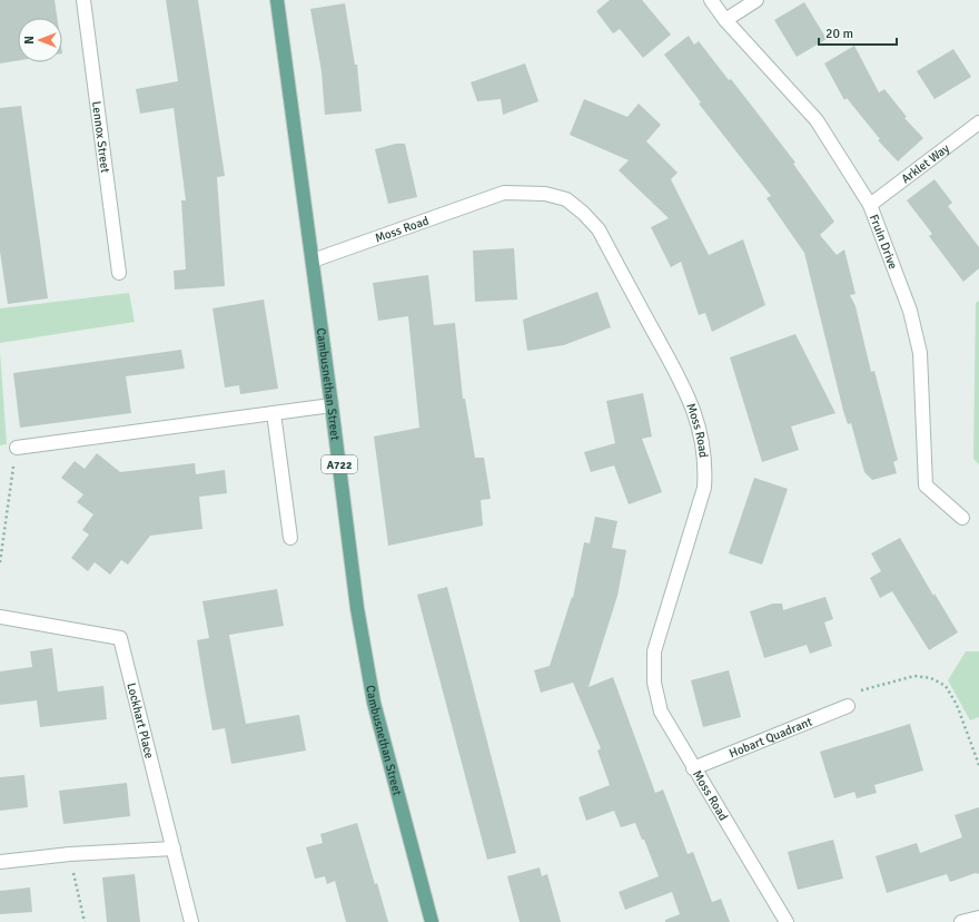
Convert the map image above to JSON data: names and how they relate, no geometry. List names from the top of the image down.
{
  "streets": {
    "main road": ["Cambusnethan Street", "A722"],
    "street": [
      "Lennox Street",
      "Arklet Way",
      "Moss Road",
      "Fruin Drive",
      "Lockhart Place",
      "Hobart Quadrant"
    ]
  },
  "crossings": [
    ["Arklet Way", "Fruin Drive"],
    ["Moss Road", "Cambusnethan Street"],
    ["Moss Road", "Hobart Quadrant"]
  ],
  "scale_bar": "20 m",
  "north": "left"
}
